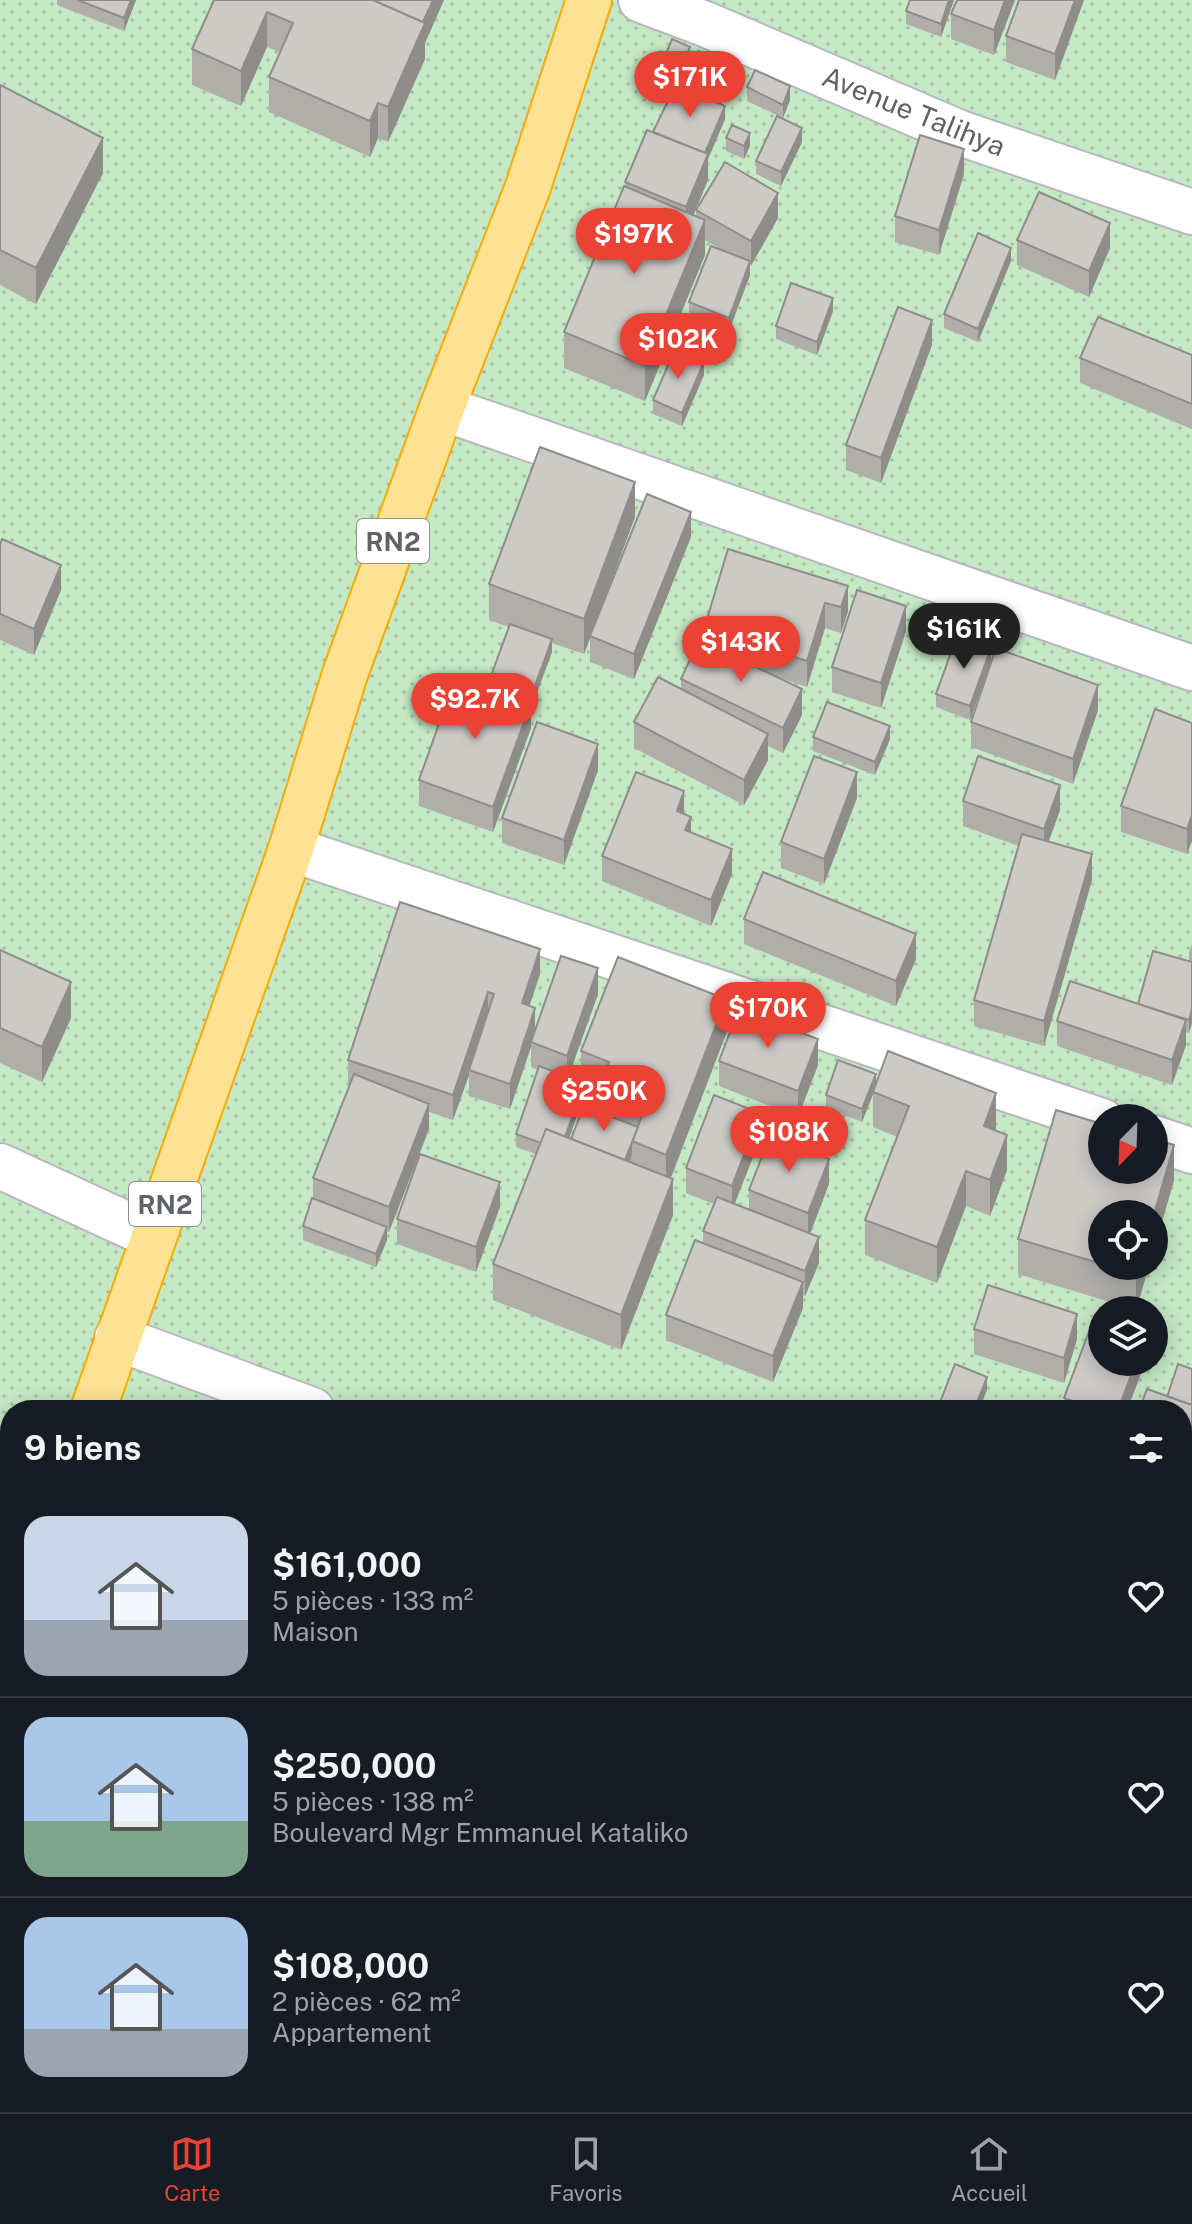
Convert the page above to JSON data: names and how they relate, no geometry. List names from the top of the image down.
{
  "streets": {
    "highway": ["RN2"],
    "street": ["Avenue Talihya"]
  },
  "north": "bottom left",
  "page": {
    "price": [
      "$171K",
      "$197K",
      "$102K",
      "$161K",
      "$143K",
      "$92.7K",
      "$170K",
      "$250K",
      "$108K"
    ],
    "heading": "9 biens",
    "list": [
      {
        "name": "$161,000",
        "note": "5 pièces · 133 m² · Maison"
      },
      {
        "name": "$250,000",
        "note": "5 pièces · 138 m² · Boulevard Mgr Emmanuel Kataliko"
      },
      {
        "name": "$108,000",
        "note": "2 pièces · 62 m² · Appartement"
      }
    ],
    "tabs": ["Carte", "Favoris", "Accueil"]
  }
}
